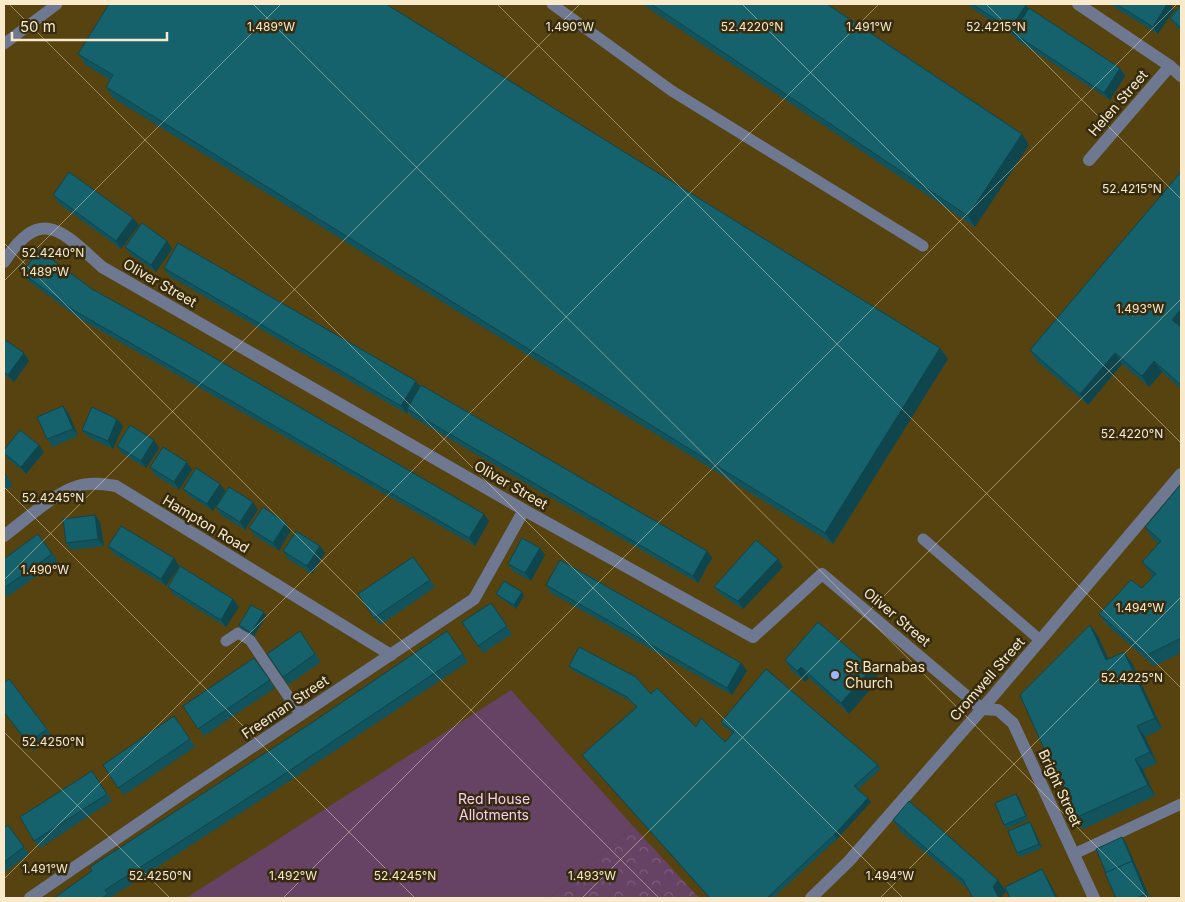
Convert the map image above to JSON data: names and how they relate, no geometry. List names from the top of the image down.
{
  "streets": {
    "street": [
      "Helen Street",
      "Oliver Street",
      "Hampton Road",
      "Cromwell Street",
      "Freeman Street",
      "Bright Street"
    ]
  },
  "crossings": [
    ["Oliver Street", "Cromwell Street"],
    ["Oliver Street", "Freeman Street"],
    ["Oliver Street", "Bright Street"],
    ["Hampton Road", "Freeman Street"],
    ["Cromwell Street", "Bright Street"]
  ],
  "parks": ["Red House Allotments"],
  "places": ["St Barnabas Church"],
  "scale_bar": "50 m",
  "coordinates": [
    "1.489°W",
    "1.490°W",
    "52.4220°N",
    "1.491°W",
    "52.4215°N",
    "52.4240°N",
    "1.493°W",
    "52.4245°N",
    "1.494°W",
    "52.4225°N",
    "52.4250°N",
    "1.492°W"
  ]
}
